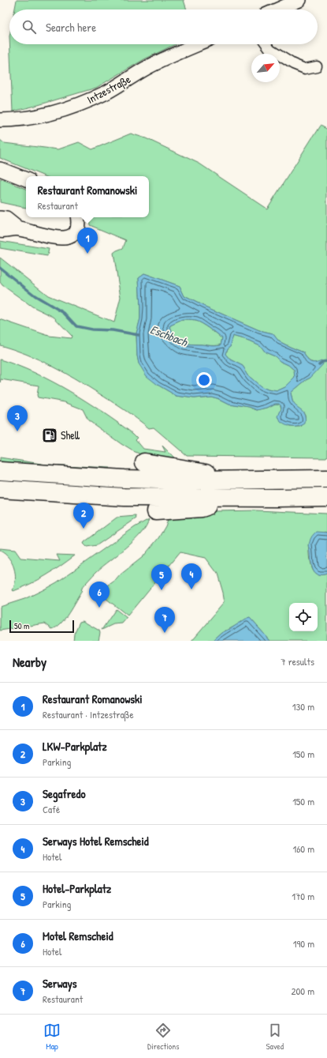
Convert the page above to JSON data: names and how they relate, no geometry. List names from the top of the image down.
{
  "streets": {
    "main road": ["Intzestraße"]
  },
  "water": ["Eschbach"],
  "places": {
    "fuel station": ["Shell"]
  },
  "scale_bar": "50 m",
  "north": "top right",
  "page": {
    "search": "Search here",
    "popup": ["Restaurant Romanowski", "Restaurant"],
    "pins": [
      "1",
      "3",
      "2",
      "4",
      "5",
      "6",
      "7"
    ],
    "scale": "50 m",
    "heading": ["Nearby", "7 results"],
    "list": [
      {
        "mark": "1",
        "name": "Restaurant Romanowski",
        "note": "Restaurant · Intzestraße",
        "value": "130 m"
      },
      {
        "mark": "2",
        "name": "LKW-Parkplatz",
        "note": "Parking",
        "value": "150 m"
      },
      {
        "mark": "3",
        "name": "Segafredo",
        "note": "Café",
        "value": "150 m"
      },
      {
        "mark": "4",
        "name": "Serways Hotel Remscheid",
        "note": "Hotel",
        "value": "160 m"
      },
      {
        "mark": "5",
        "name": "Hotel-Parkplatz",
        "note": "Parking",
        "value": "170 m"
      },
      {
        "mark": "6",
        "name": "Motel Remscheid",
        "note": "Hotel",
        "value": "190 m"
      },
      {
        "mark": "7",
        "name": "Serways",
        "note": "Restaurant",
        "value": "200 m"
      }
    ],
    "nav": ["Map", "Directions", "Saved"]
  }
}
